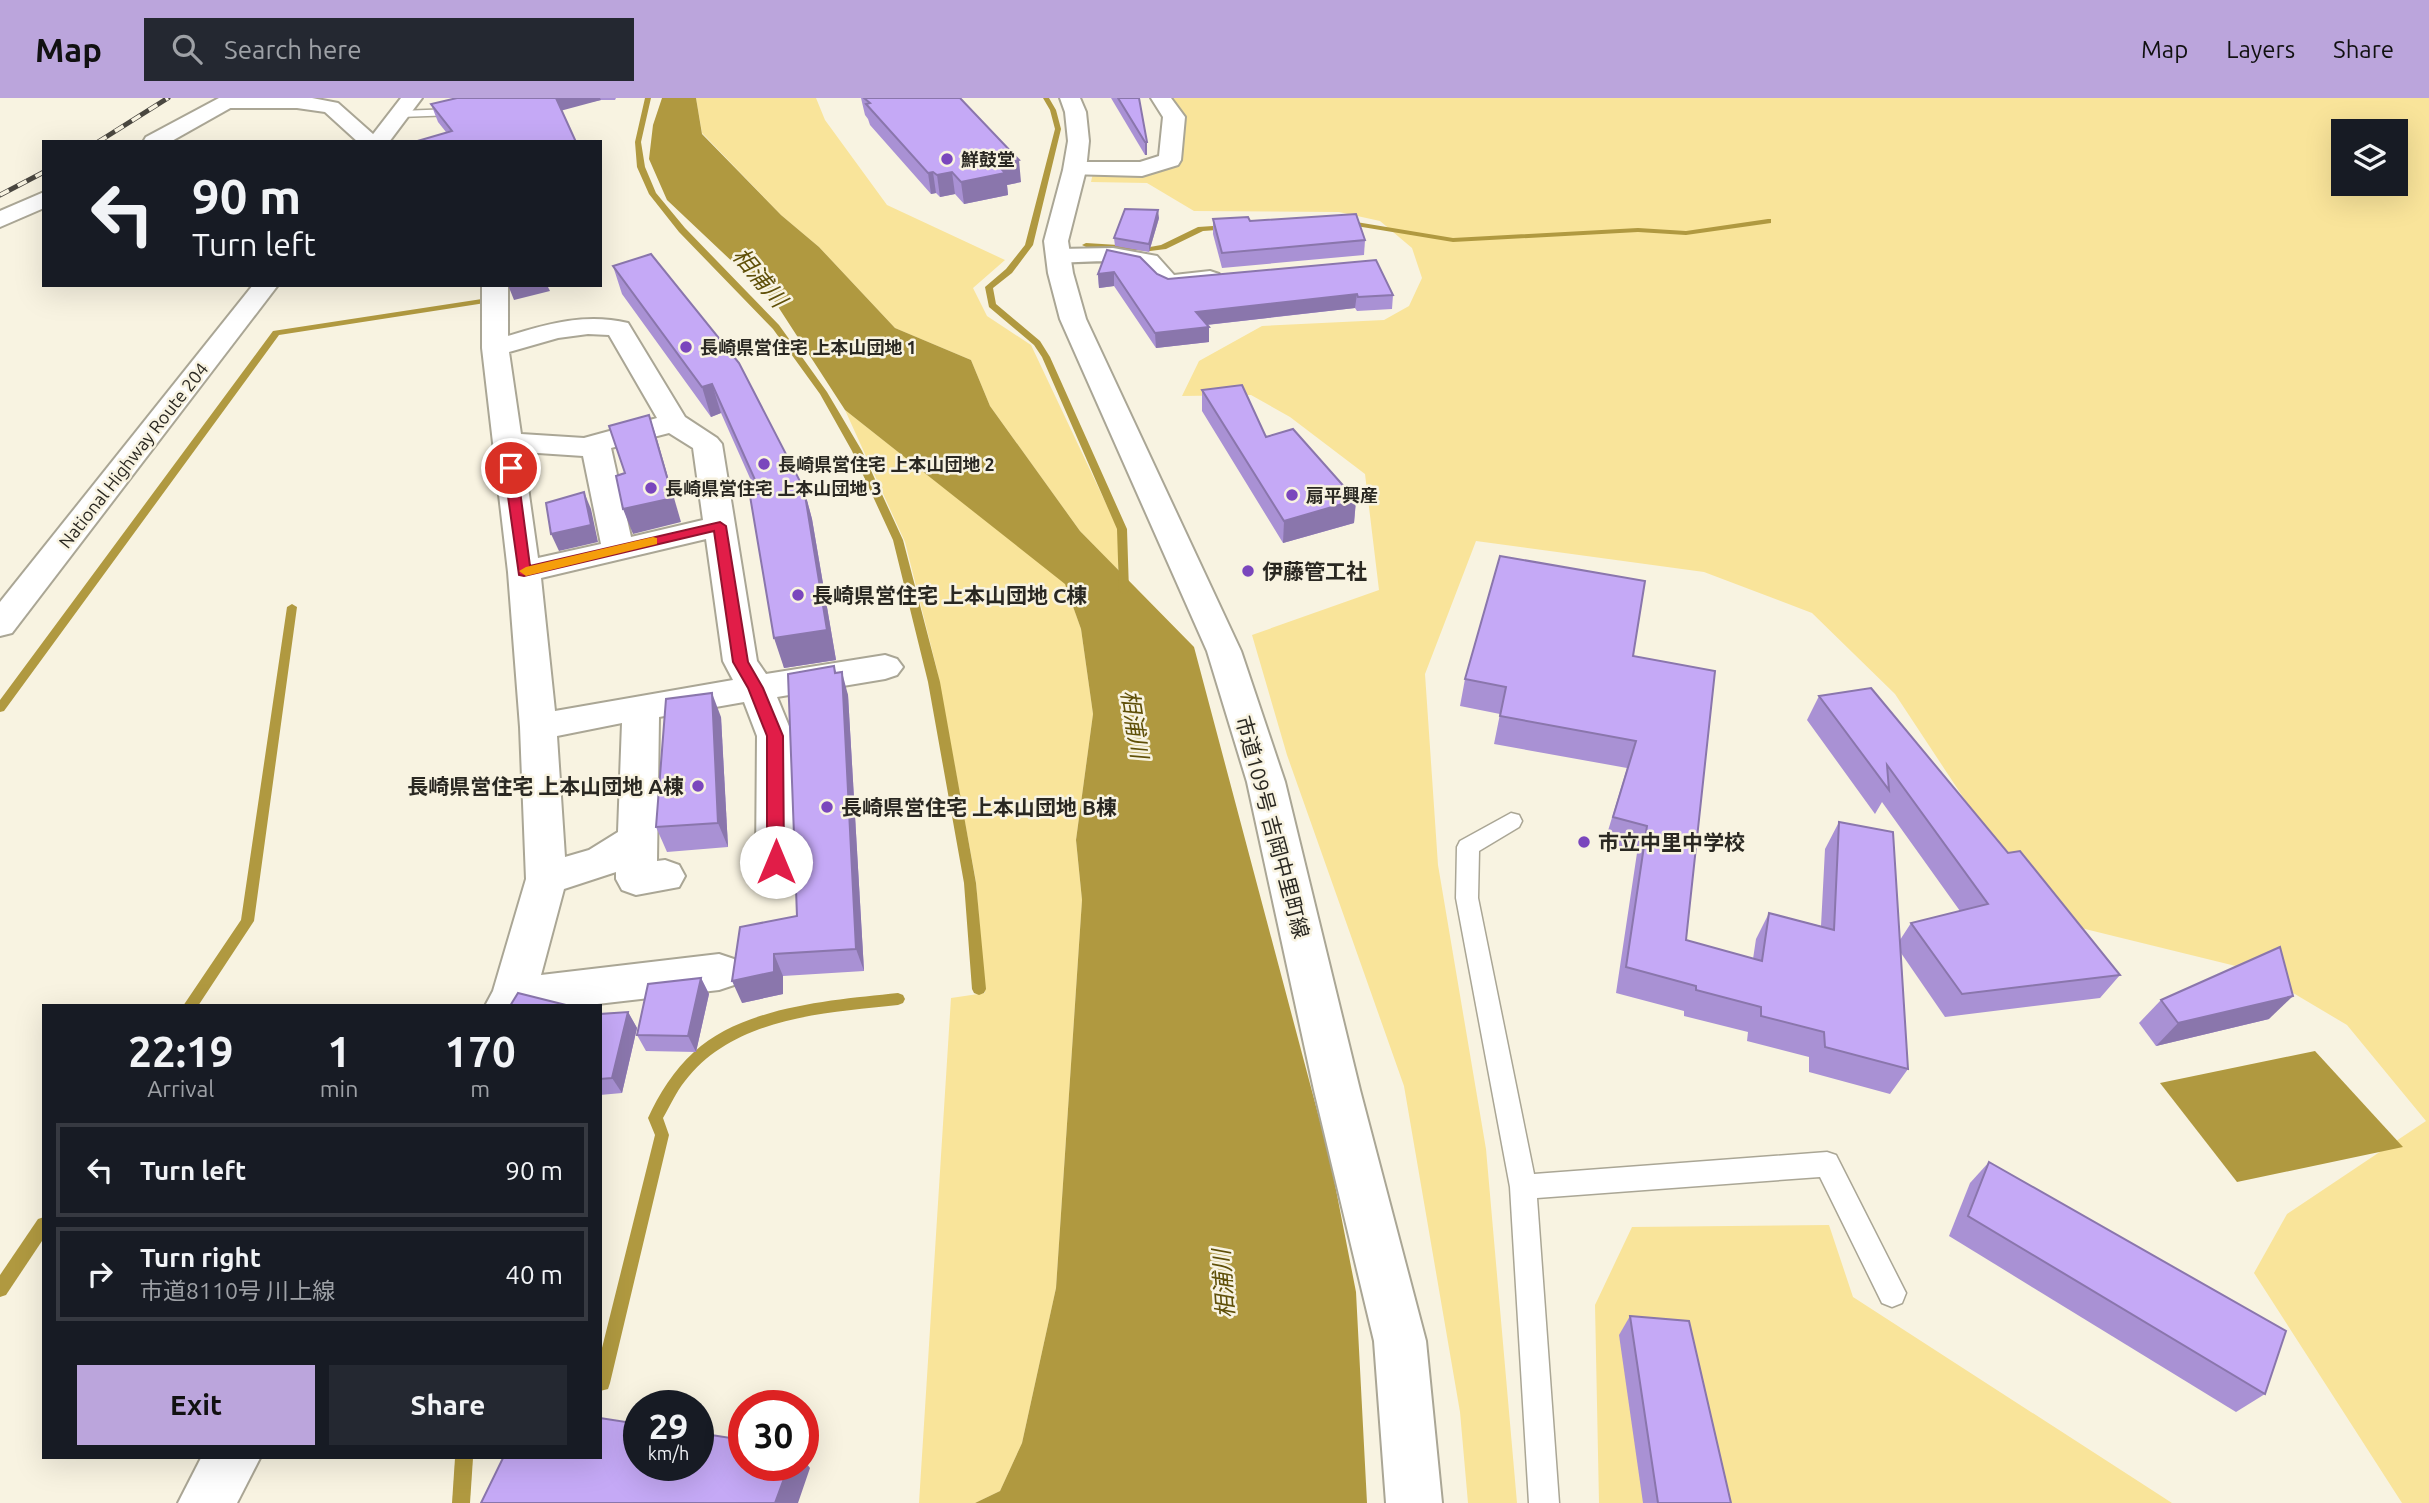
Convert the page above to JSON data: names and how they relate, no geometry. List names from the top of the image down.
{
  "streets": {
    "main road": ["National Highway Route 204", "市道109号 吉岡中里町線"]
  },
  "water": ["相浦川"],
  "places": [
    "鮮鼓堂",
    "長崎県営住宅 上本山団地 1",
    "長崎県営住宅 上本山団地 2",
    "長崎県営住宅 上本山団地 3",
    "扇平興産",
    "伊藤管工社",
    "長崎県営住宅 上本山団地 C棟",
    "長崎県営住宅 上本山団地 A棟",
    "長崎県営住宅 上本山団地 B棟",
    "市立中里中学校"
  ],
  "page": {
    "header": "Map",
    "search": "Search here",
    "nav": ["Map", "Layers", "Share"],
    "turn": ["90 m", "Turn left"],
    "eta": [
      "22:19",
      "Arrival",
      "1",
      "min",
      "170",
      "m"
    ],
    "list": [
      {
        "name": "Turn left",
        "value": "90 m"
      },
      {
        "name": "Turn right",
        "note": "市道8110号 川上線",
        "value": "40 m"
      }
    ],
    "buttons": ["Exit", "Share"],
    "speed": "29 km/h",
    "limit": "30"
  }
}
